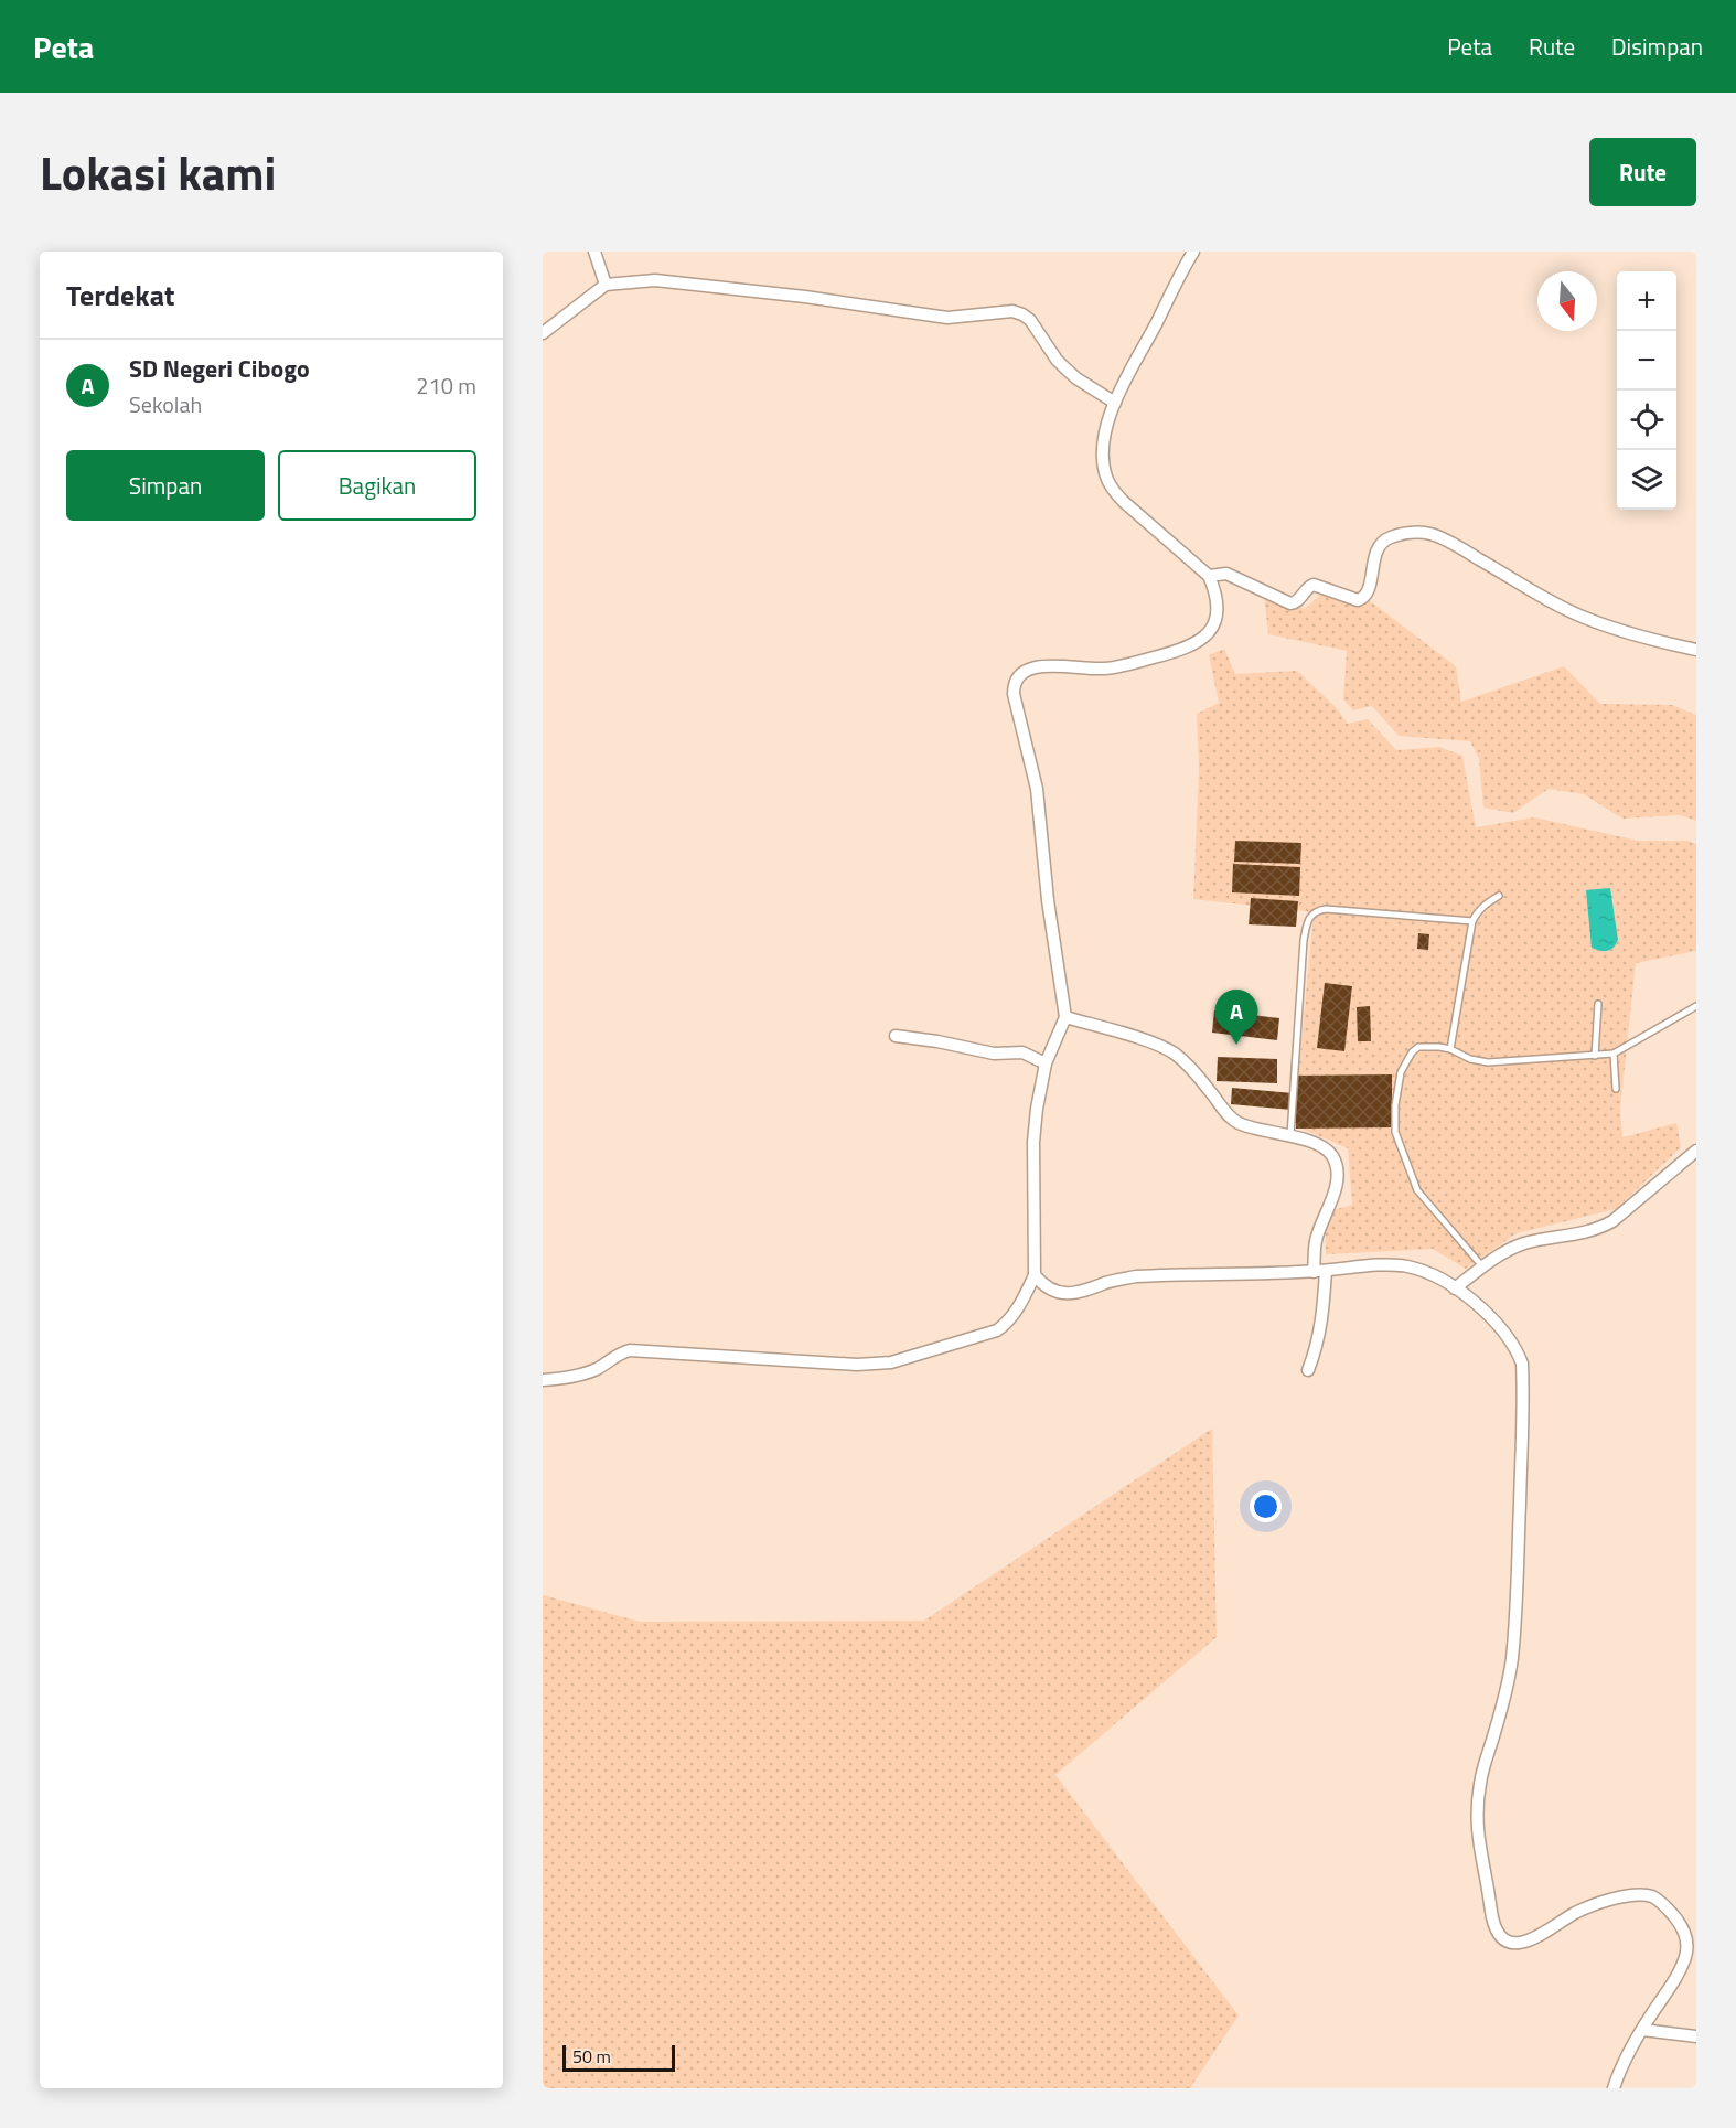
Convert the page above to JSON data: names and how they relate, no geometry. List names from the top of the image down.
{
  "scale_bar": "50 m",
  "north": "bottom",
  "page": {
    "header": "Peta",
    "nav": ["Peta", "Rute", "Disimpan"],
    "title": "Lokasi kami",
    "buttons": [
      "Rute",
      ["Simpan", "Bagikan"]
    ],
    "heading": "Terdekat",
    "map_buttons": ["+", "−"],
    "list": [
      {
        "mark": "A",
        "name": "SD Negeri Cibogo",
        "note": "Sekolah",
        "value": "210 m"
      }
    ],
    "pins": "A",
    "scale": "50 m"
  }
}
